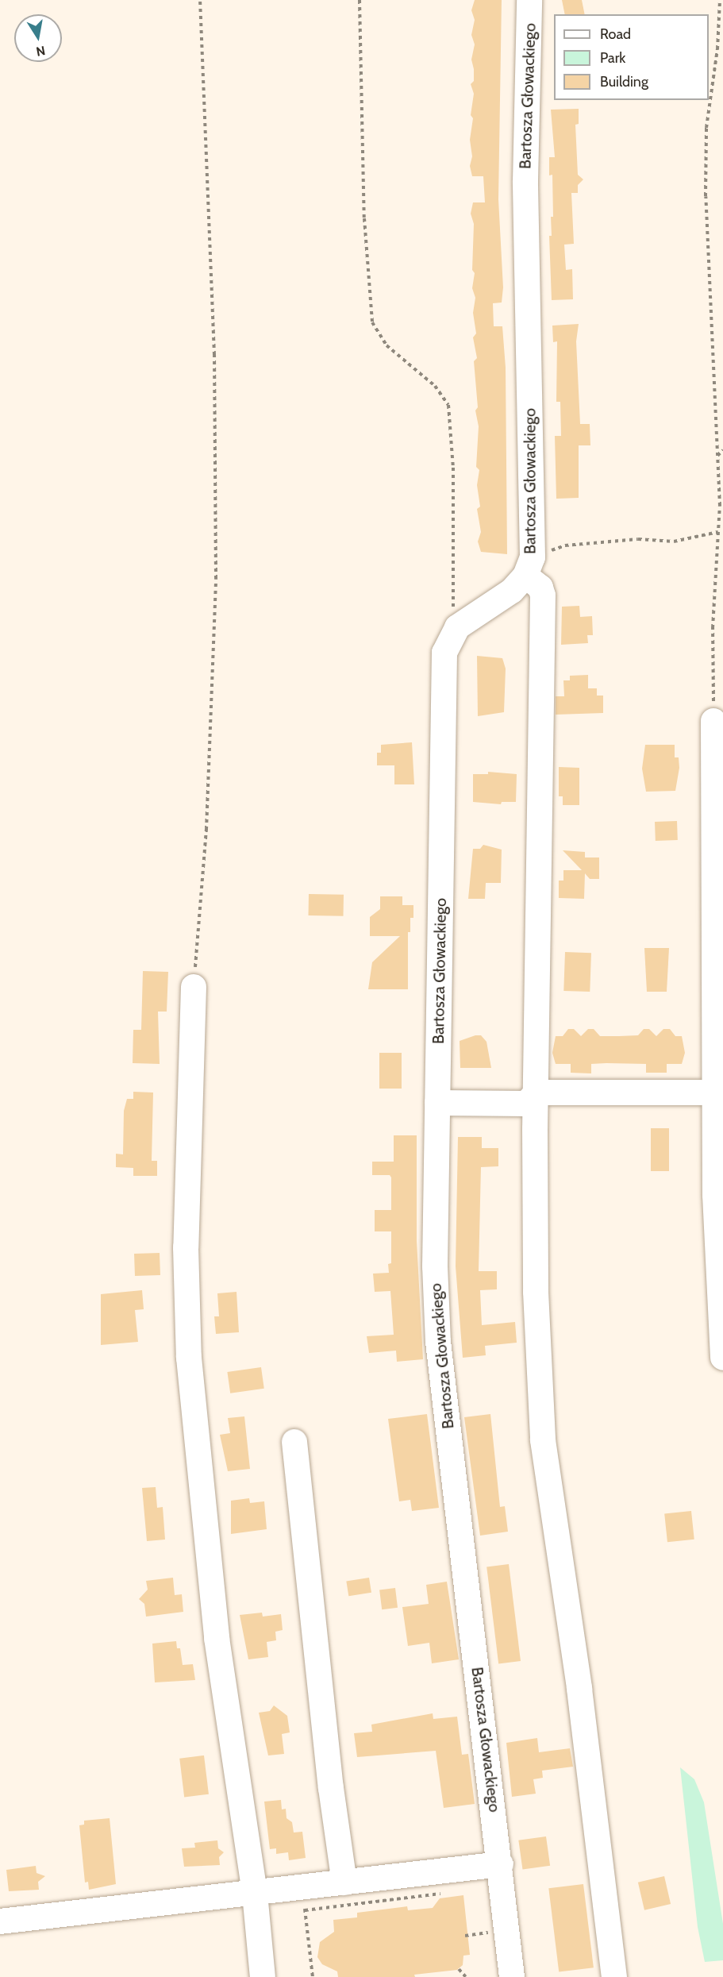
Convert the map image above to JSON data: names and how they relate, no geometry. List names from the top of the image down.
{
  "streets": {
    "street": ["Bartosza Głowackiego"]
  },
  "legend": ["Road", "Park", "Building"],
  "north": "bottom"
}
